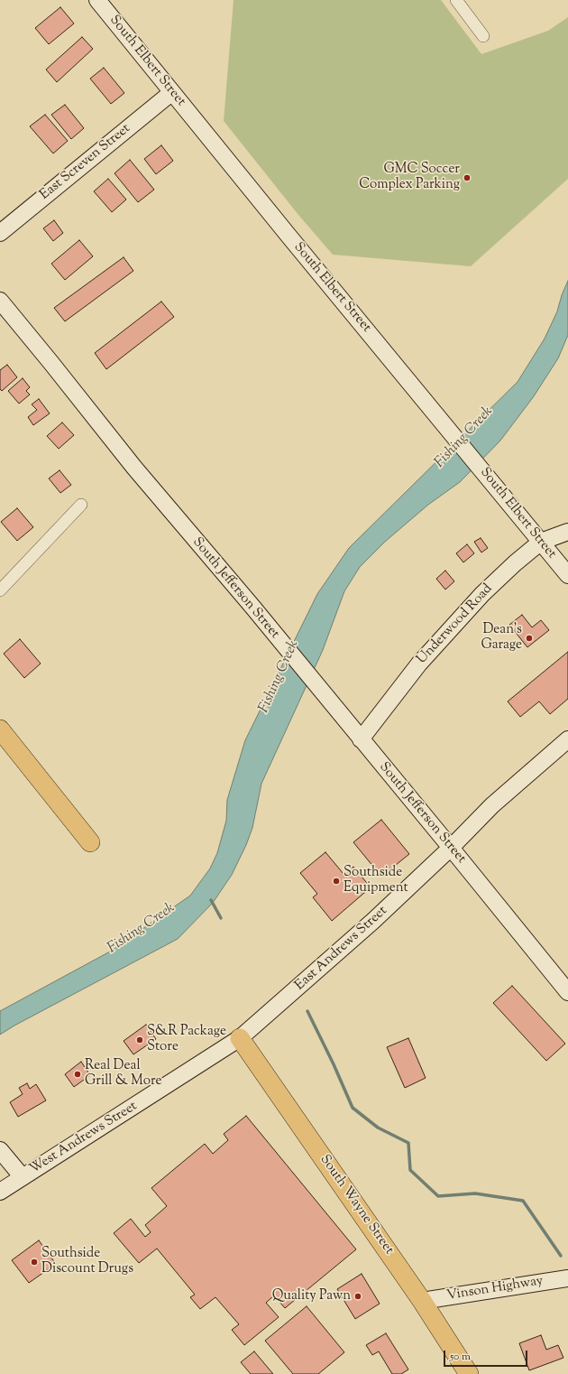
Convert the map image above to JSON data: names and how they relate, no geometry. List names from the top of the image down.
{
  "streets": {
    "main road": ["South Wayne Street"],
    "street": [
      "South Elbert Street",
      "East Screven Street",
      "South Jefferson Street",
      "Underwood Road",
      "East Andrews Street",
      "West Andrews Street",
      "Vinson Highway"
    ]
  },
  "crossings": [
    ["South Elbert Street", "East Screven Street"],
    ["South Elbert Street", "Underwood Road"],
    ["South Jefferson Street", "Underwood Road"],
    ["South Jefferson Street", "East Andrews Street"],
    ["East Andrews Street", "West Andrews Street"],
    ["East Andrews Street", "South Wayne Street"],
    ["West Andrews Street", "South Wayne Street"],
    ["South Wayne Street", "Vinson Highway"]
  ],
  "water": ["Fishing Creek"],
  "places": [
    "GMC Soccer Complex Parking",
    "Dean's Garage",
    "Southside Equipment",
    "S&R Package Store",
    "Real Deal Grill & More",
    "Southside Discount Drugs",
    "Quality Pawn"
  ],
  "scale_bar": "50 m"
}
